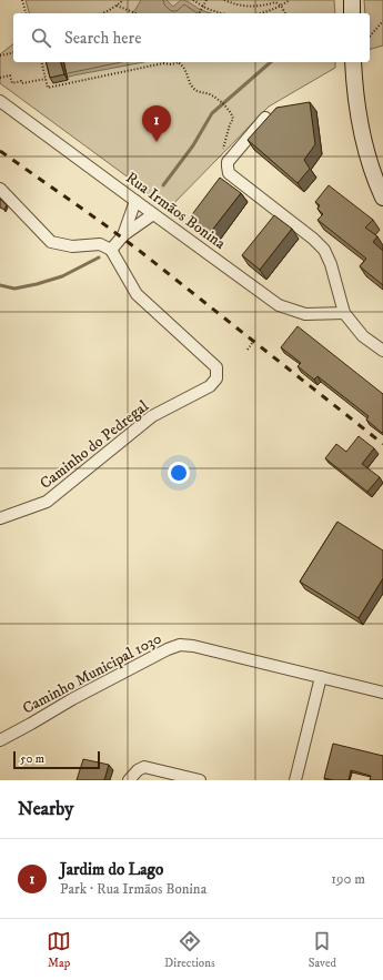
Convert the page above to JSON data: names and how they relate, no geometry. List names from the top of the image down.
{
  "streets": {
    "street": ["Rua Irmãos Bonina", "Caminho do Pedregal", "Caminho Municipal 1030"]
  },
  "scale_bar": "50 m",
  "page": {
    "search": "Search here",
    "pins": "1",
    "scale": "50 m",
    "heading": "Nearby",
    "list": [
      {
        "mark": "1",
        "name": "Jardim do Lago",
        "note": "Park · Rua Irmãos Bonina",
        "value": "190 m"
      }
    ],
    "nav": ["Map", "Directions", "Saved"]
  }
}
